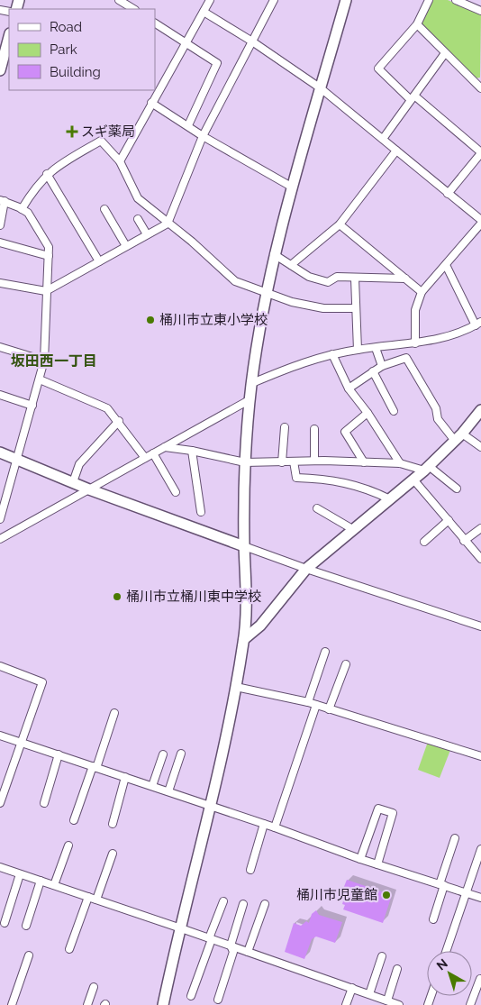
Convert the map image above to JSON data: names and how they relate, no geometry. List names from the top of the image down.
{
  "districts": ["坂田西一丁目"],
  "places": {
    "health": ["スギ薬局"],
    "other": ["桶川市立東小学校", "桶川市立桶川東中学校", "桶川市児童館"]
  },
  "legend": ["Road", "Park", "Building"],
  "north": "top left"
}
